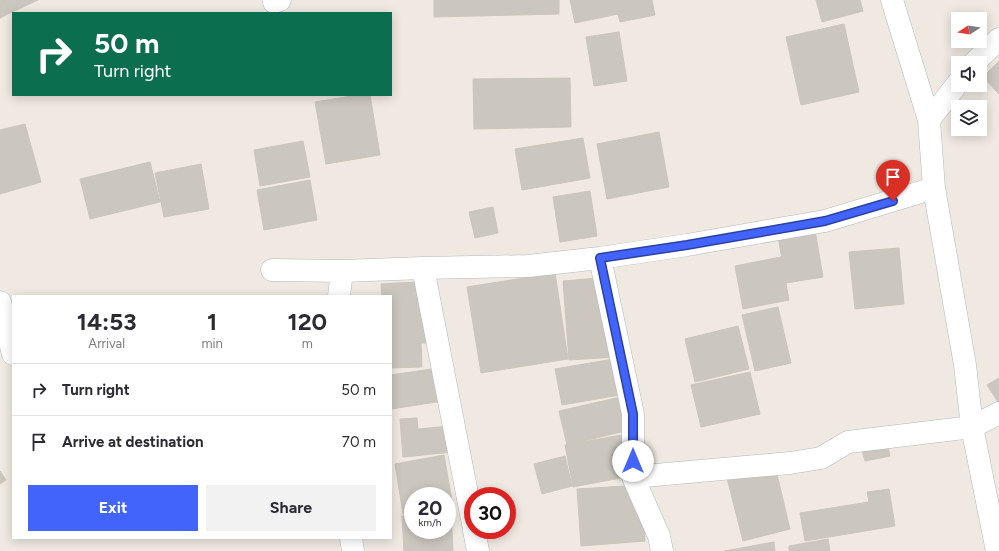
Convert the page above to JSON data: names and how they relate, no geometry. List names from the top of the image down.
{
  "north": "left",
  "page": {
    "turn": ["50 m", "Turn right"],
    "eta": [
      "14:53",
      "Arrival",
      "1",
      "min",
      "120",
      "m"
    ],
    "list": [
      {
        "name": "Turn right",
        "value": "50 m"
      },
      {
        "name": "Arrive at destination",
        "value": "70 m"
      }
    ],
    "buttons": ["Exit", "Share"],
    "speed": "20 km/h",
    "limit": "30"
  }
}
